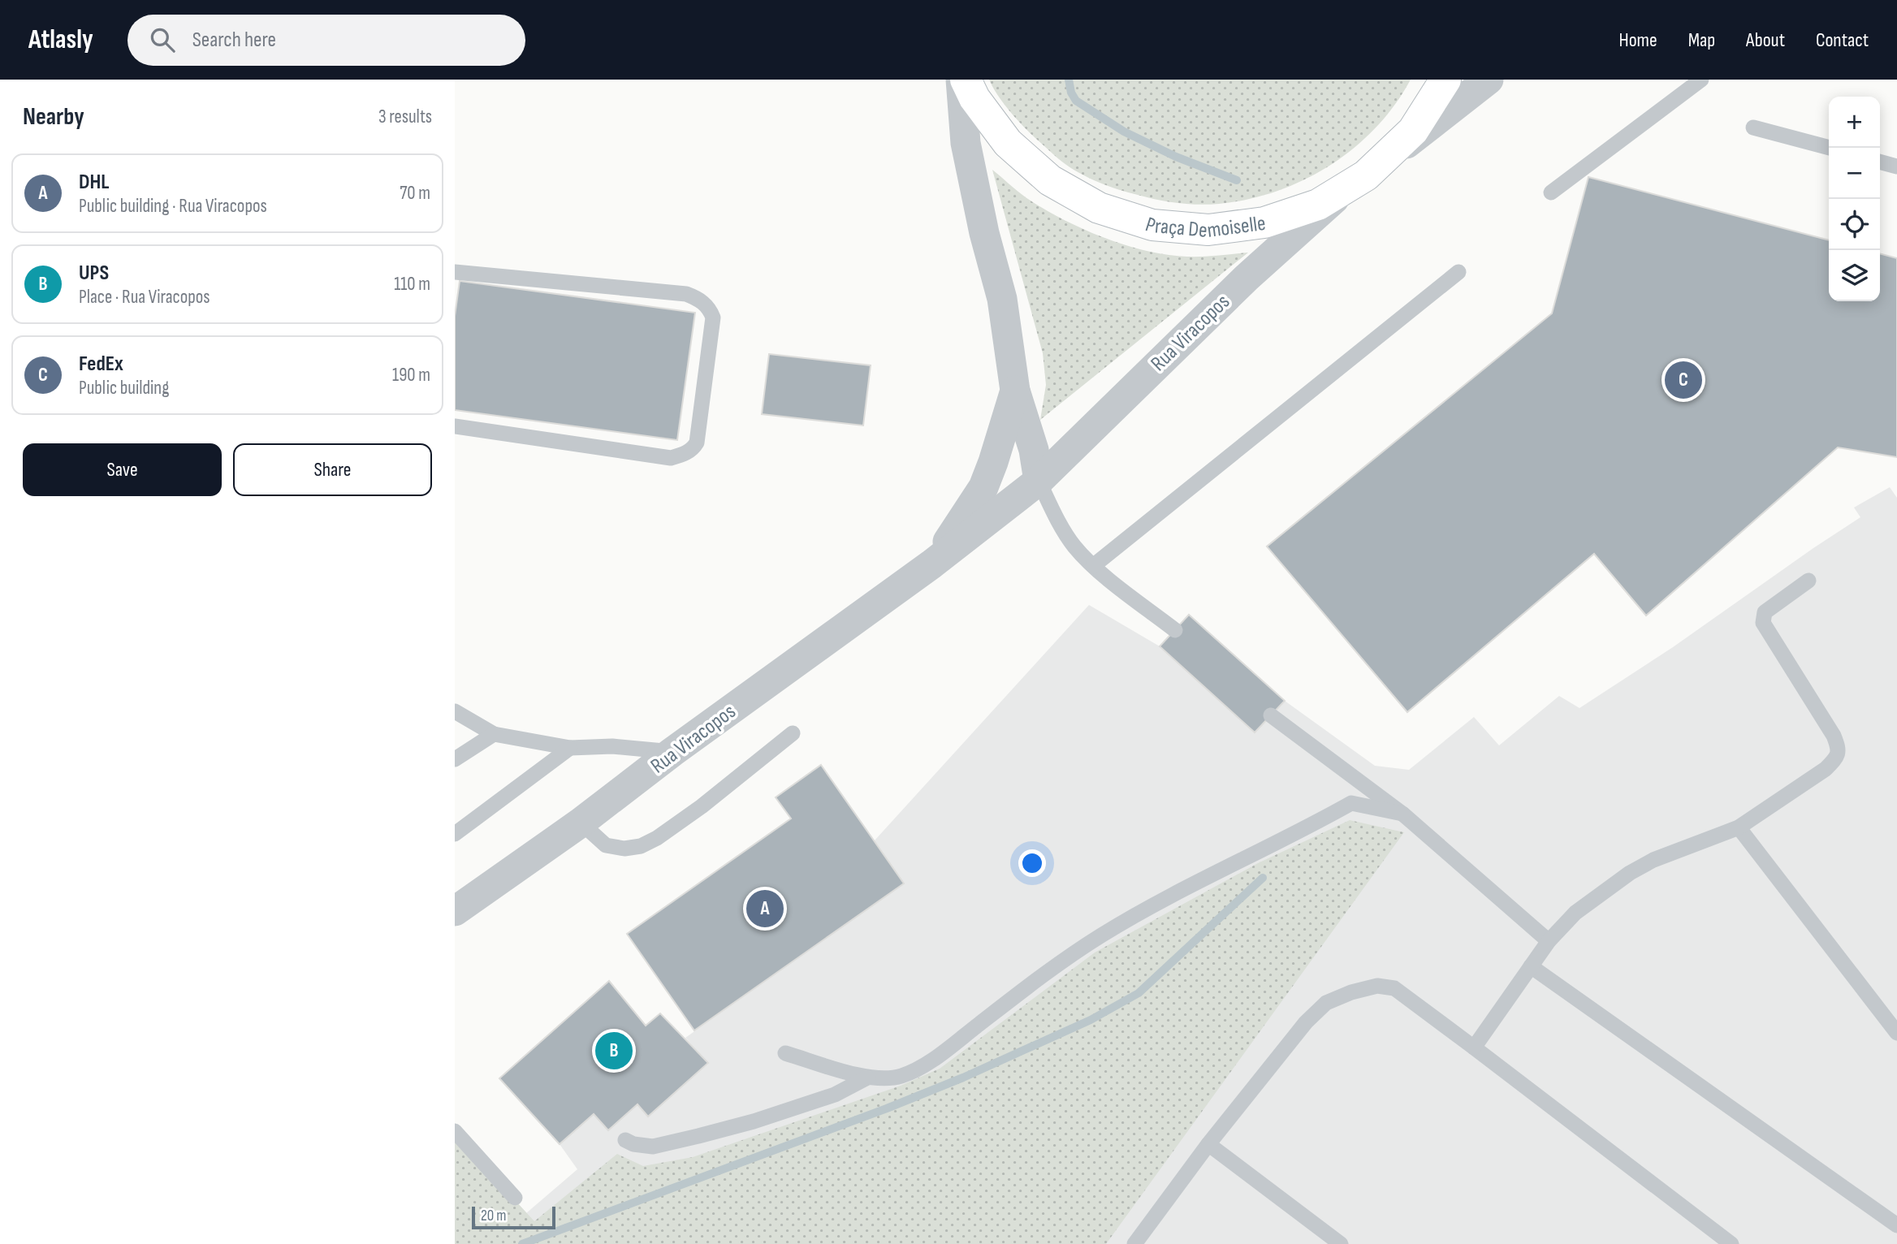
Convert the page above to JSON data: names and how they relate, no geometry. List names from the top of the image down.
{
  "streets": {
    "main road": ["Praça Demoiselle"],
    "street": ["Rua Viracopos"]
  },
  "crossings": [
    ["Praça Demoiselle", "Rua Viracopos"]
  ],
  "scale_bar": "20 m",
  "page": {
    "header": "Atlasly",
    "search": "Search here",
    "nav": [
      "Home",
      "Map",
      "About",
      "Contact"
    ],
    "heading": ["Nearby", "3 results"],
    "map_buttons": ["+", "−"],
    "list": [
      {
        "mark": "A",
        "name": "DHL",
        "note": "Public building · Rua Viracopos",
        "value": "70 m"
      },
      {
        "mark": "B",
        "name": "UPS",
        "note": "Place · Rua Viracopos",
        "value": "110 m"
      },
      {
        "mark": "C",
        "name": "FedEx",
        "note": "Public building",
        "value": "190 m"
      }
    ],
    "pins": ["C", "A", "B"],
    "buttons": ["Save", "Share"],
    "scale": "20 m"
  }
}
